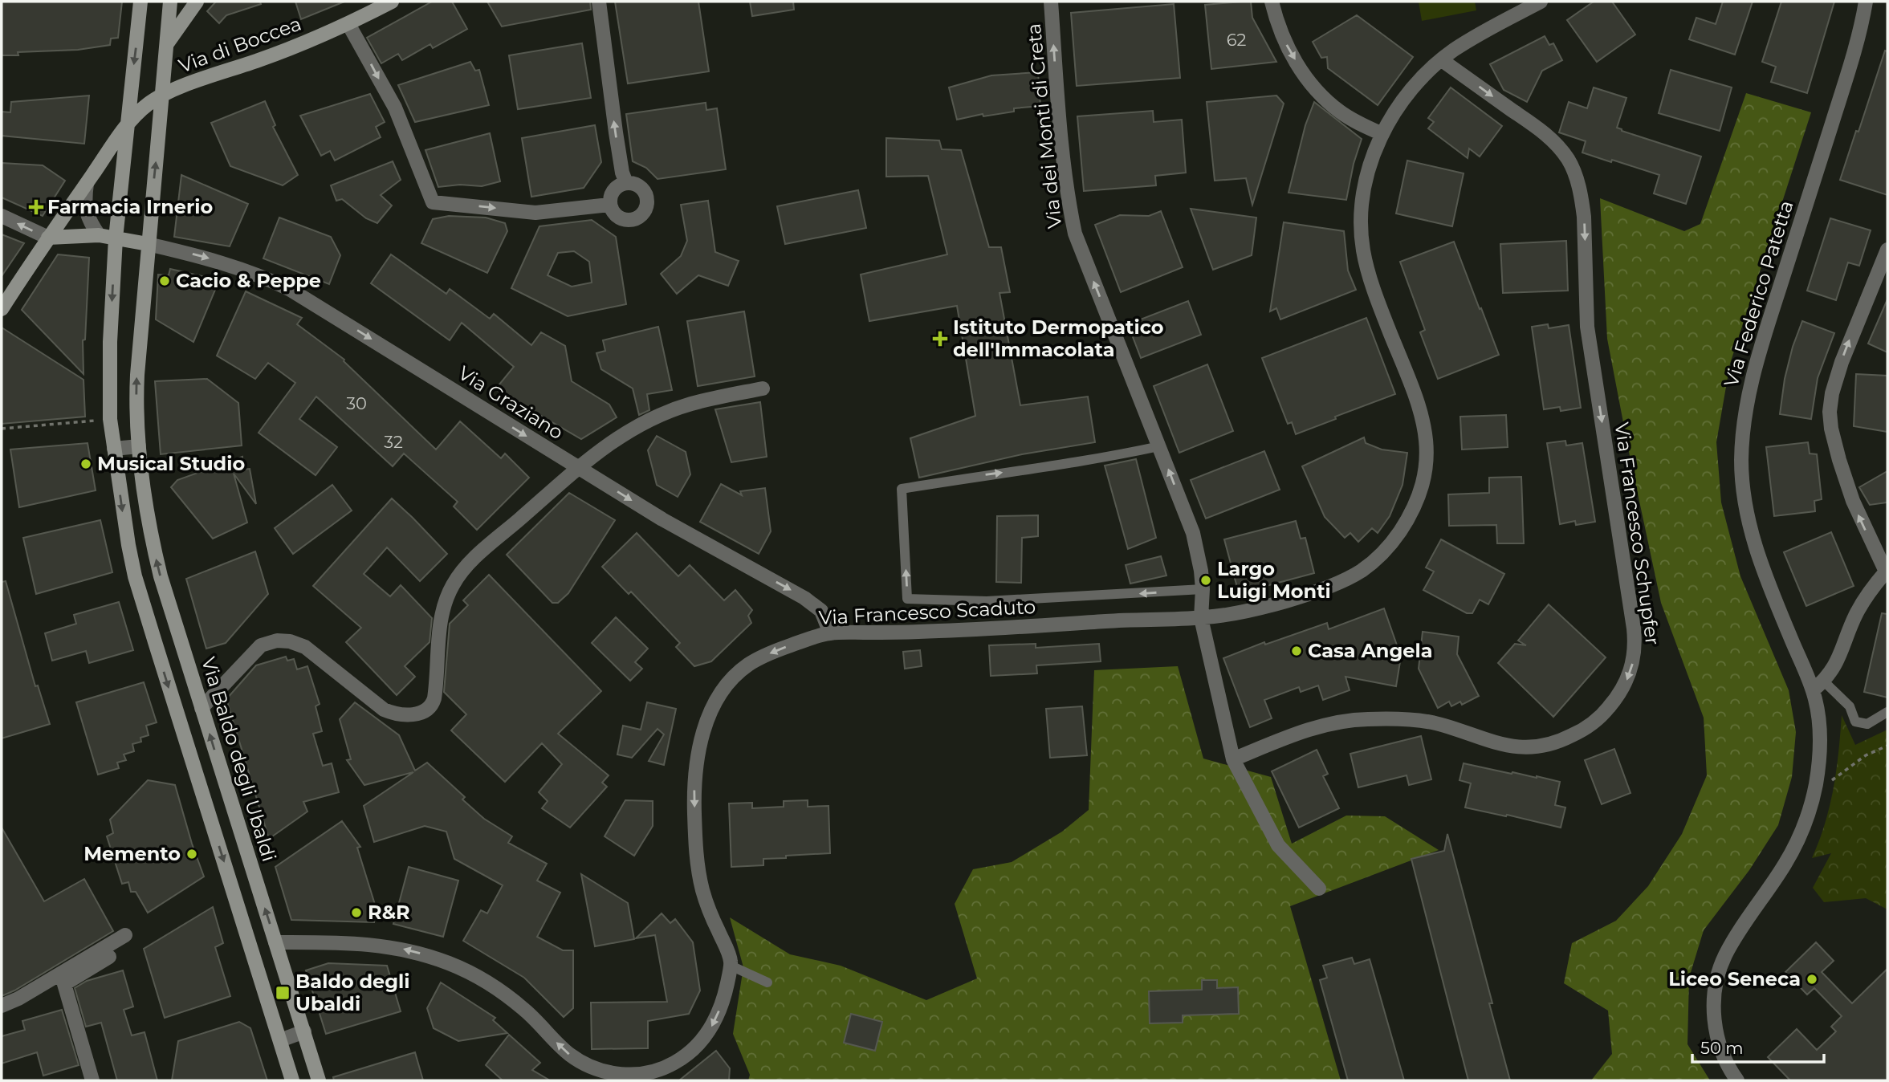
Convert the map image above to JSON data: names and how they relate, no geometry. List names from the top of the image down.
{
  "streets": {
    "main road": ["Via di Boccea", "Via Baldo degli Ubaldi"],
    "street": [
      "Via dei Monti di Creta",
      "Via Federico Patetta",
      "Via Graziano",
      "Via Francesco Schupfer",
      "Via Francesco Scaduto"
    ]
  },
  "crossings": [
    ["Via di Boccea", "Via Baldo degli Ubaldi"],
    ["Via Graziano", "Via Francesco Scaduto"],
    ["Via Graziano", "Via Baldo degli Ubaldi"],
    ["Via Francesco Schupfer", "Via Francesco Scaduto"]
  ],
  "one_way": ["Via dei Monti di Creta", "Via Graziano"],
  "places": {
    "health": ["Farmacia Irnerio", "Istituto Dermopatico dell'Immacolata"],
    "other": [
      "Cacio & Peppe",
      "Musical Studio",
      "Largo Luigi Monti",
      "Casa Angela",
      "Memento",
      "R&R",
      "Liceo Seneca"
    ],
    "transit": ["Baldo degli Ubaldi"]
  },
  "house_numbers": ["62", "30", "32"],
  "scale_bar": "50 m"
}
